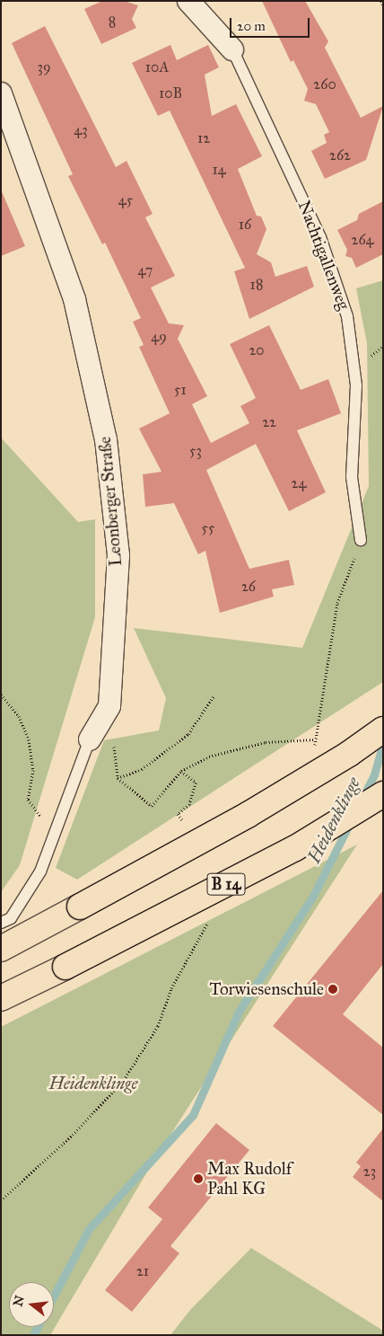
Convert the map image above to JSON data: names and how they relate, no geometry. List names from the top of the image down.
{
  "streets": {
    "highway": ["B 14"],
    "street": ["Nachtigallenweg", "Leonberger Straße"]
  },
  "water": ["Heidenklinge"],
  "parks": ["Heidenklinge"],
  "places": ["Torwiesenschule", "Max Rudolf Pahl KG"],
  "house_numbers": [
    "8",
    "39",
    "10A",
    "260",
    "10B",
    "43",
    "12",
    "262",
    "14",
    "45",
    "16",
    "264",
    "47",
    "18",
    "49",
    "20",
    "51",
    "22",
    "53",
    "24",
    "55",
    "26",
    "23",
    "21"
  ],
  "scale_bar": "20 m",
  "north": "left"
}
